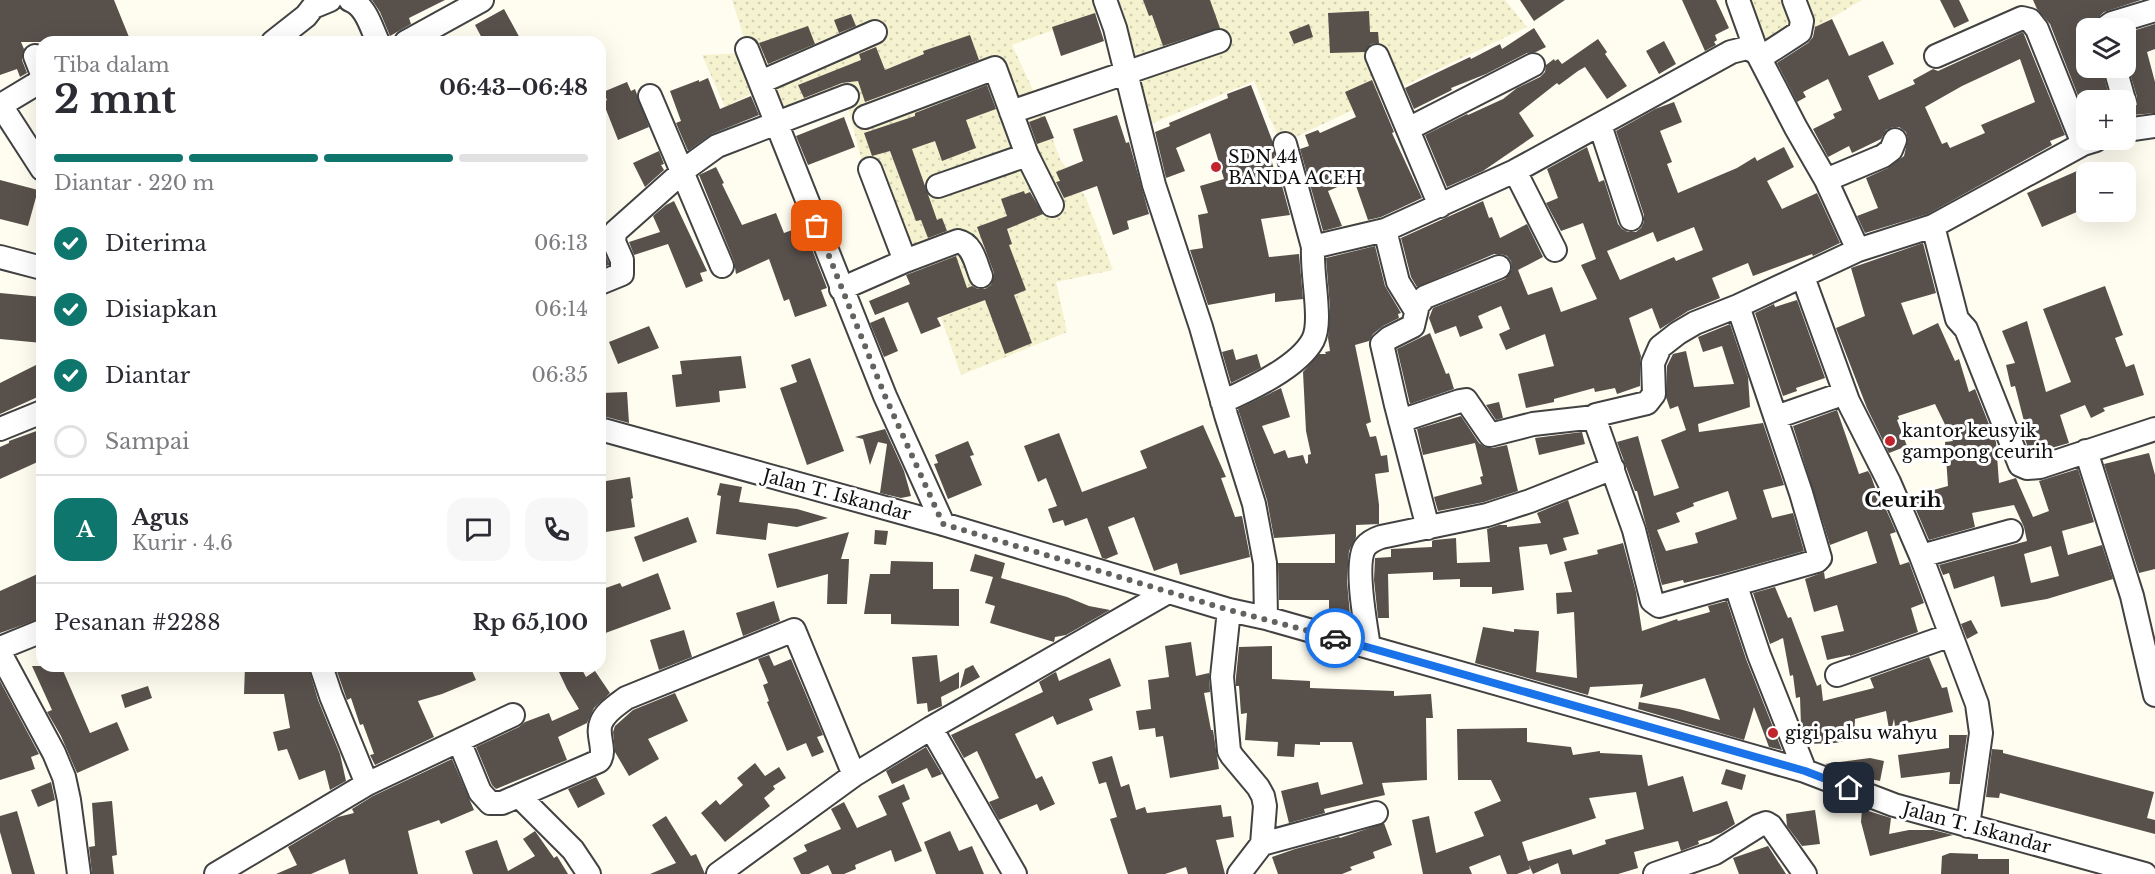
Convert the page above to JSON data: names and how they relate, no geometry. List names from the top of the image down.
{
  "streets": {
    "street": ["Jalan T. Iskandar"]
  },
  "districts": ["Ceurih"],
  "places": ["SDN 44 BANDA ACEH", "kantor keusyik gampong ceurih", "gigi palsu wahyu"],
  "page": {
    "map_buttons": ["+", "−"],
    "heading": ["2 mnt", "Tiba dalam", "06:43–06:48"],
    "panel": [
      "Agus",
      "Kurir · 4.6",
      "Pesanan #2288",
      "Rp 65,100"
    ],
    "bar": "Diantar · 220 m",
    "list": [
      ["Diterima", "06:13"],
      ["Disiapkan", "06:14"],
      ["Diantar", "06:35"],
      "Sampai"
    ],
    "round": "A"
  }
}
